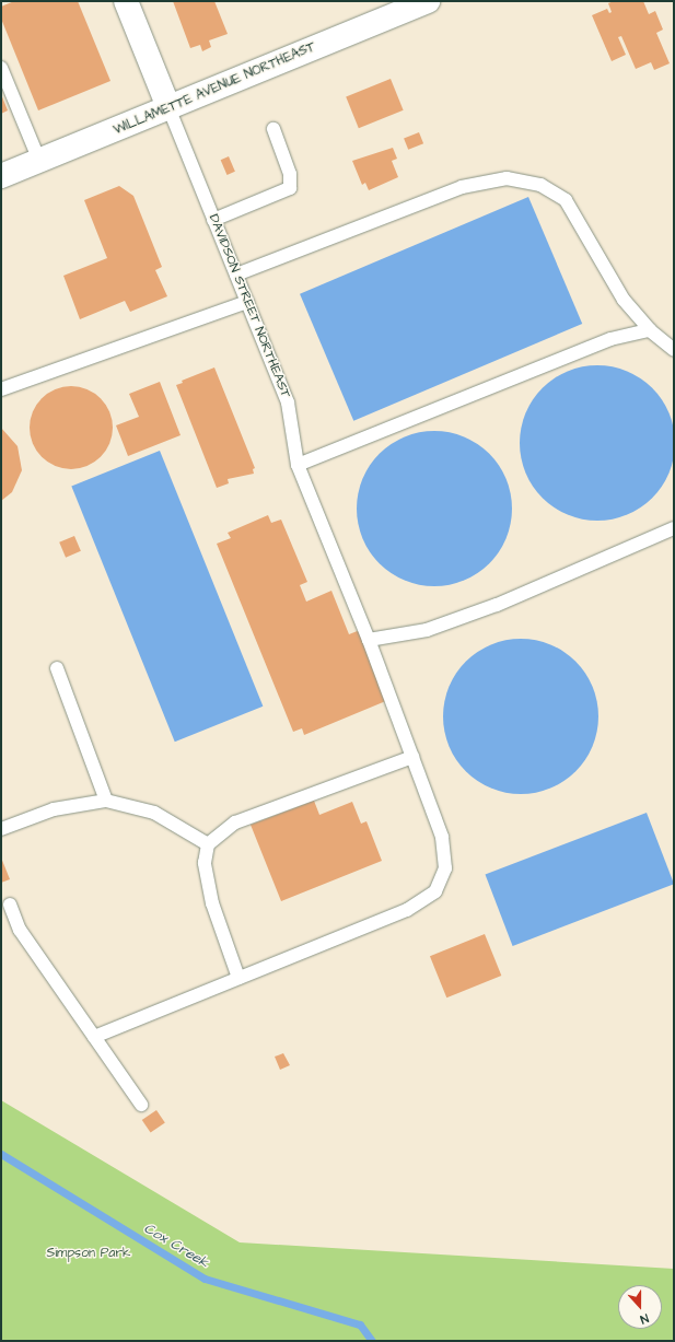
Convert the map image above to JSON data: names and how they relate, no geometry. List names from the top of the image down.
{
  "streets": {
    "street": ["WILLAMETTE AVENUE NORTHEAST", "DAVIDSON STREET NORTHEAST"]
  },
  "crossings": [
    ["WILLAMETTE AVENUE NORTHEAST", "DAVIDSON STREET NORTHEAST"]
  ],
  "water": ["Cox Creek"],
  "parks": ["Simpson Park"],
  "north": "bottom"
}
